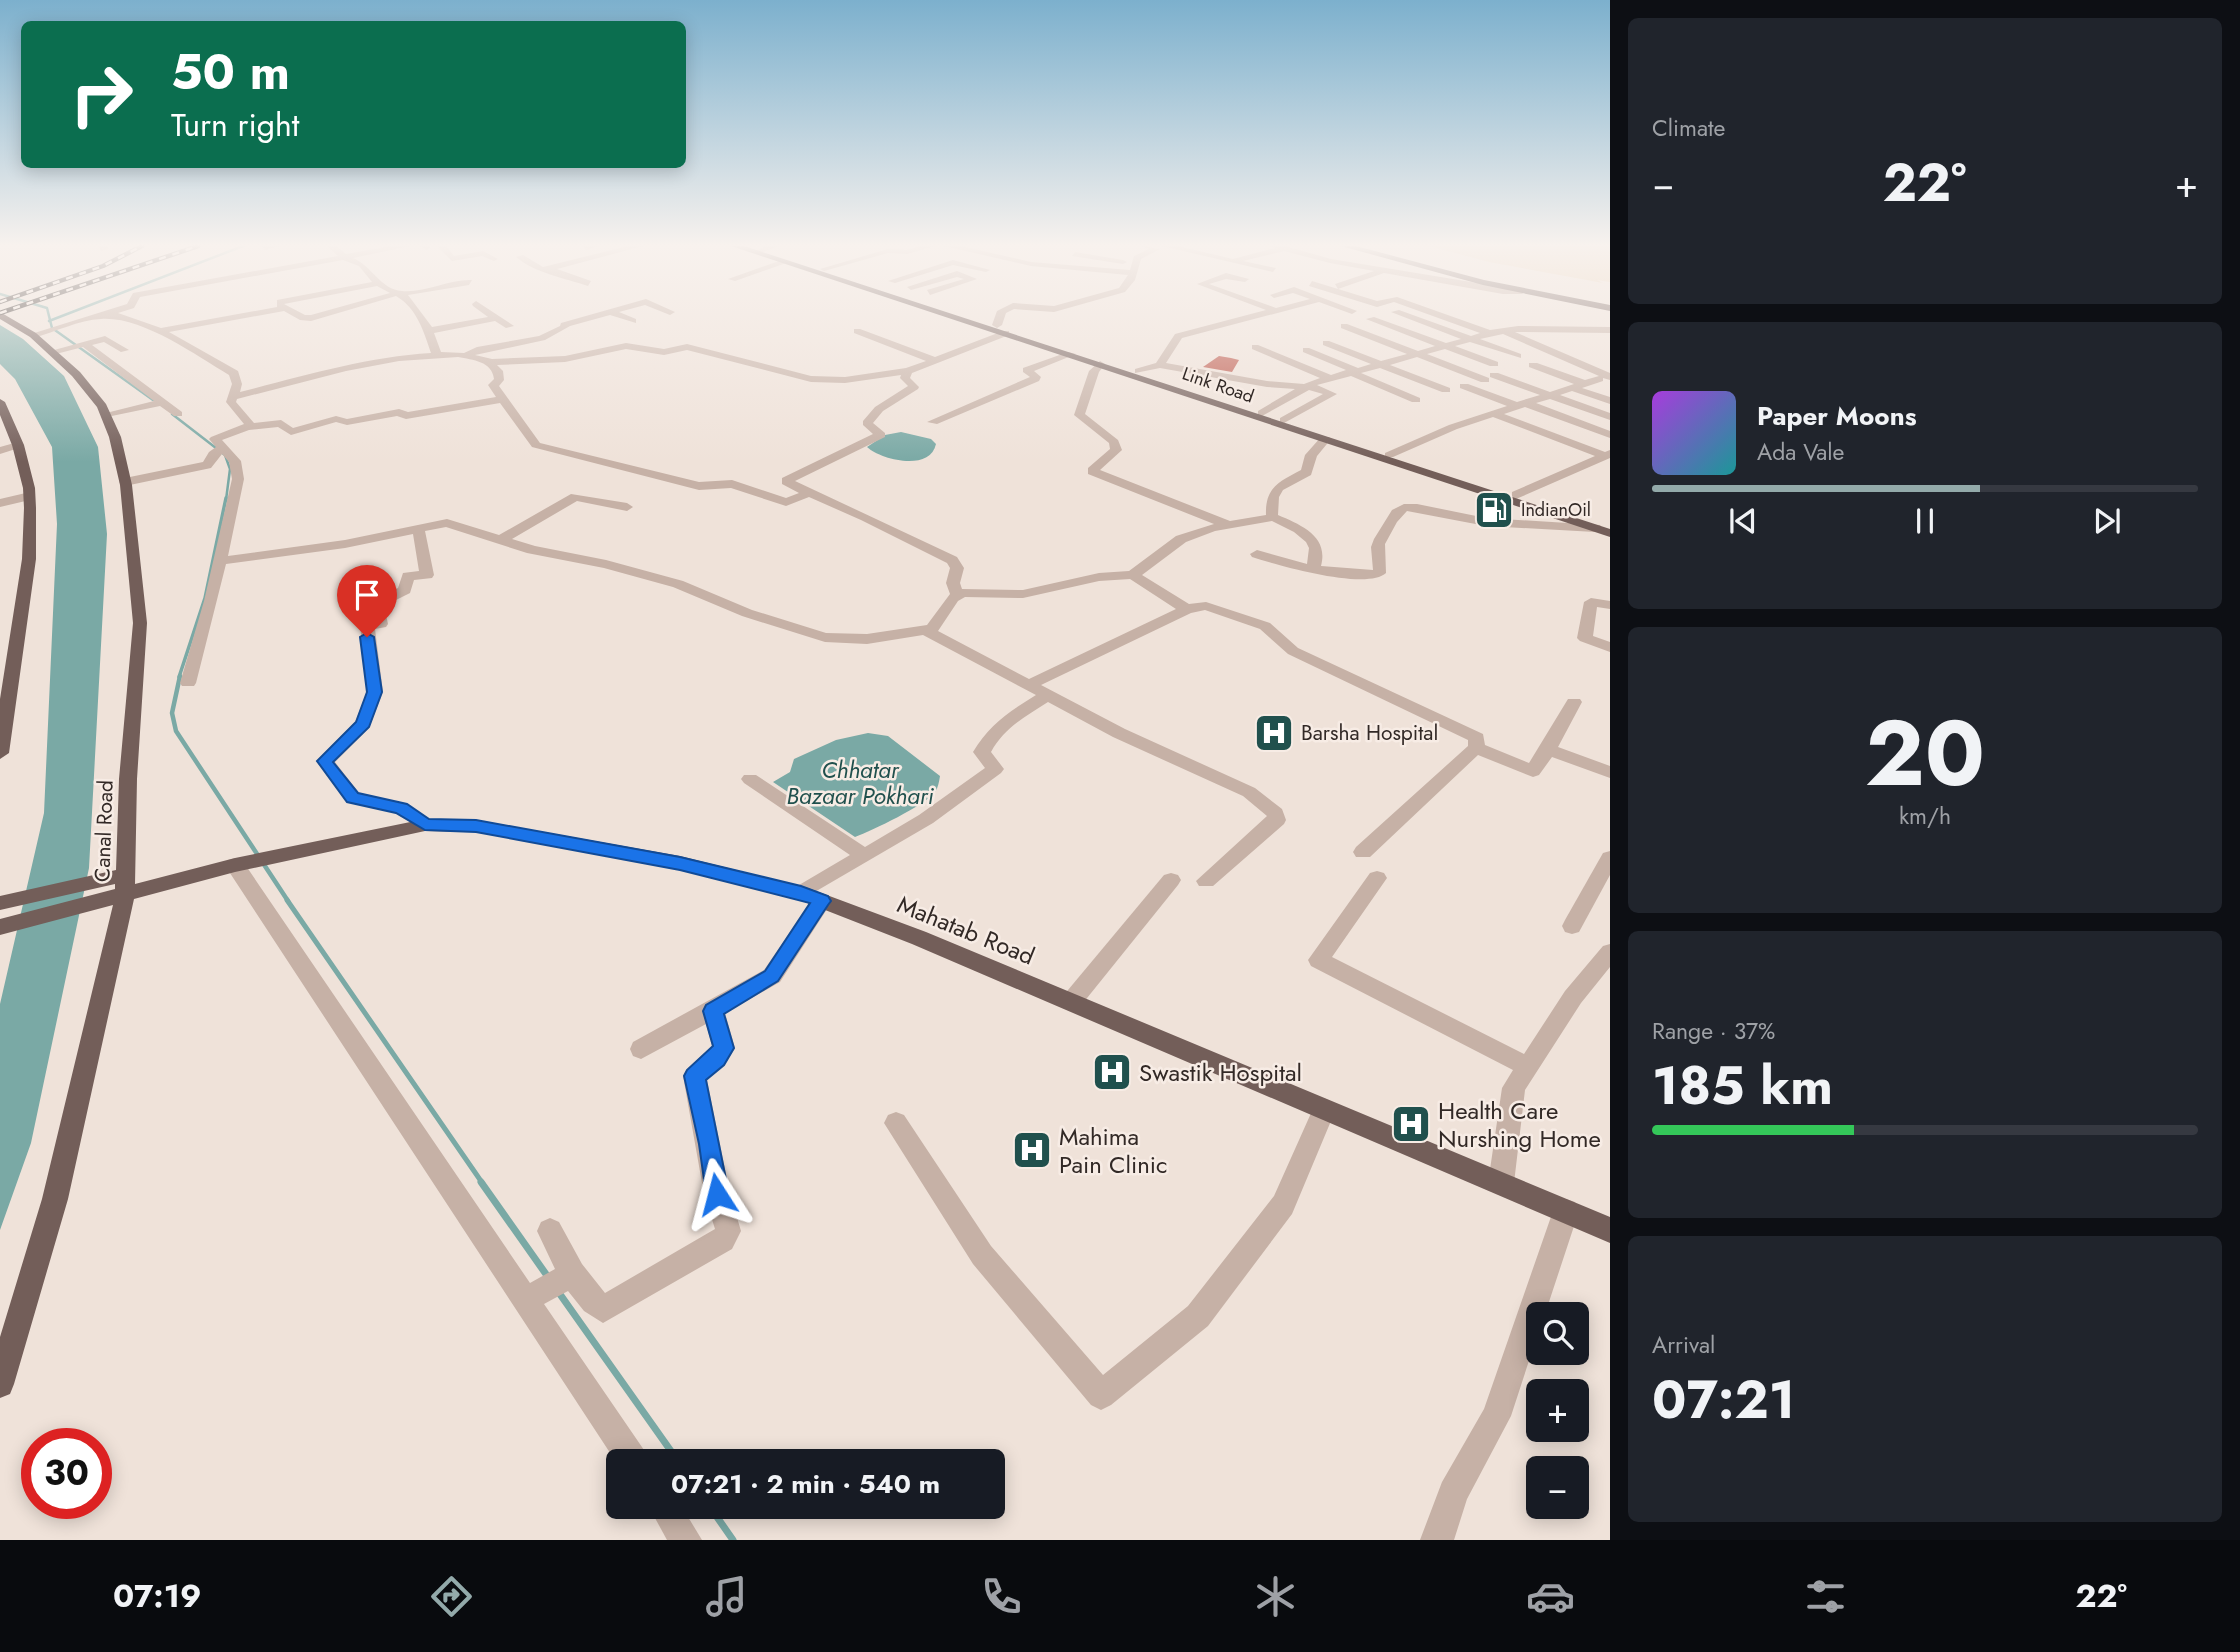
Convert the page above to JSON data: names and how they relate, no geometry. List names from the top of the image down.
{
  "streets": {
    "main road": ["Link Road", "Canal Road", "Mahatab Road"]
  },
  "crossings": [
    ["Canal Road", "Mahatab Road"]
  ],
  "water": ["Chhatar Bazaar Pokhari"],
  "places": {
    "fuel station": ["IndianOil"],
    "hospital": [
      "Barsha Hospital",
      "Swastik Hospital",
      "Health Care Nurshing Home",
      "Mahima Pain Clinic"
    ]
  },
  "page": {
    "tile": [
      "Climate",
      ["20", "km/h"],
      ["Range · 37%", "185 km"],
      ["Arrival", "07:21"]
    ],
    "turn": ["50 m", "Turn right"],
    "heat": ["−", "22°", "+"],
    "song": ["Paper Moons", "Ada Vale"],
    "map_buttons": ["+", "−"],
    "limit": "30",
    "trip": "07:21 · 2 min · 540 m",
    "tabs": ["07:19", "22°"]
  }
}
